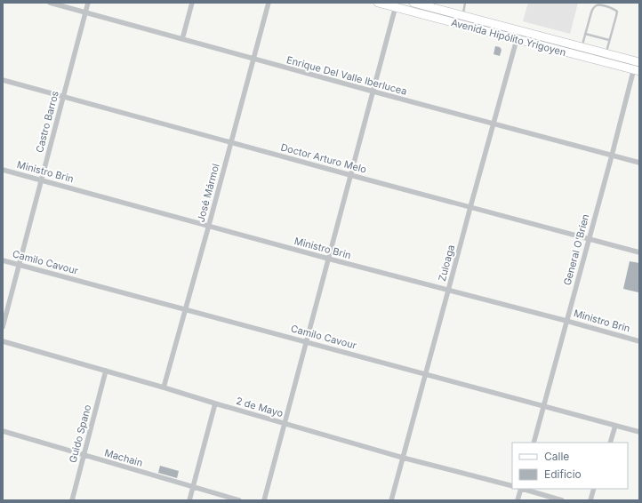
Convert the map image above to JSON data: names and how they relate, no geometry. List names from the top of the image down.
{
  "streets": {
    "main road": ["Avenida Hipólito Yrigoyen"],
    "street": [
      "Enrique Del Valle Iberlucea",
      "Castro Barros",
      "Doctor Arturo Melo",
      "Ministro Brin",
      "José Mármol",
      "General O'Brien",
      "Camilo Cavour",
      "Zuloaga",
      "2 de Mayo",
      "Guido Spano",
      "Machain"
    ]
  },
  "crossings": [
    ["Avenida Hipólito Yrigoyen", "General O'Brien"],
    ["Avenida Hipólito Yrigoyen", "Zuloaga"],
    ["Enrique Del Valle Iberlucea", "Castro Barros"],
    ["Enrique Del Valle Iberlucea", "José Mármol"],
    ["Enrique Del Valle Iberlucea", "General O'Brien"],
    ["Enrique Del Valle Iberlucea", "Zuloaga"],
    ["Castro Barros", "Doctor Arturo Melo"],
    ["Castro Barros", "Ministro Brin"],
    ["Castro Barros", "Camilo Cavour"],
    ["Doctor Arturo Melo", "José Mármol"],
    ["Doctor Arturo Melo", "General O'Brien"],
    ["Doctor Arturo Melo", "Zuloaga"],
    ["Ministro Brin", "José Mármol"],
    ["Ministro Brin", "General O'Brien"],
    ["Ministro Brin", "Zuloaga"],
    ["José Mármol", "Camilo Cavour"],
    ["José Mármol", "2 de Mayo"],
    ["General O'Brien", "Camilo Cavour"],
    ["Camilo Cavour", "Zuloaga"],
    ["Zuloaga", "2 de Mayo"],
    ["2 de Mayo", "Guido Spano"],
    ["Guido Spano", "Machain"]
  ],
  "legend": ["Calle", "Edificio"]
}
